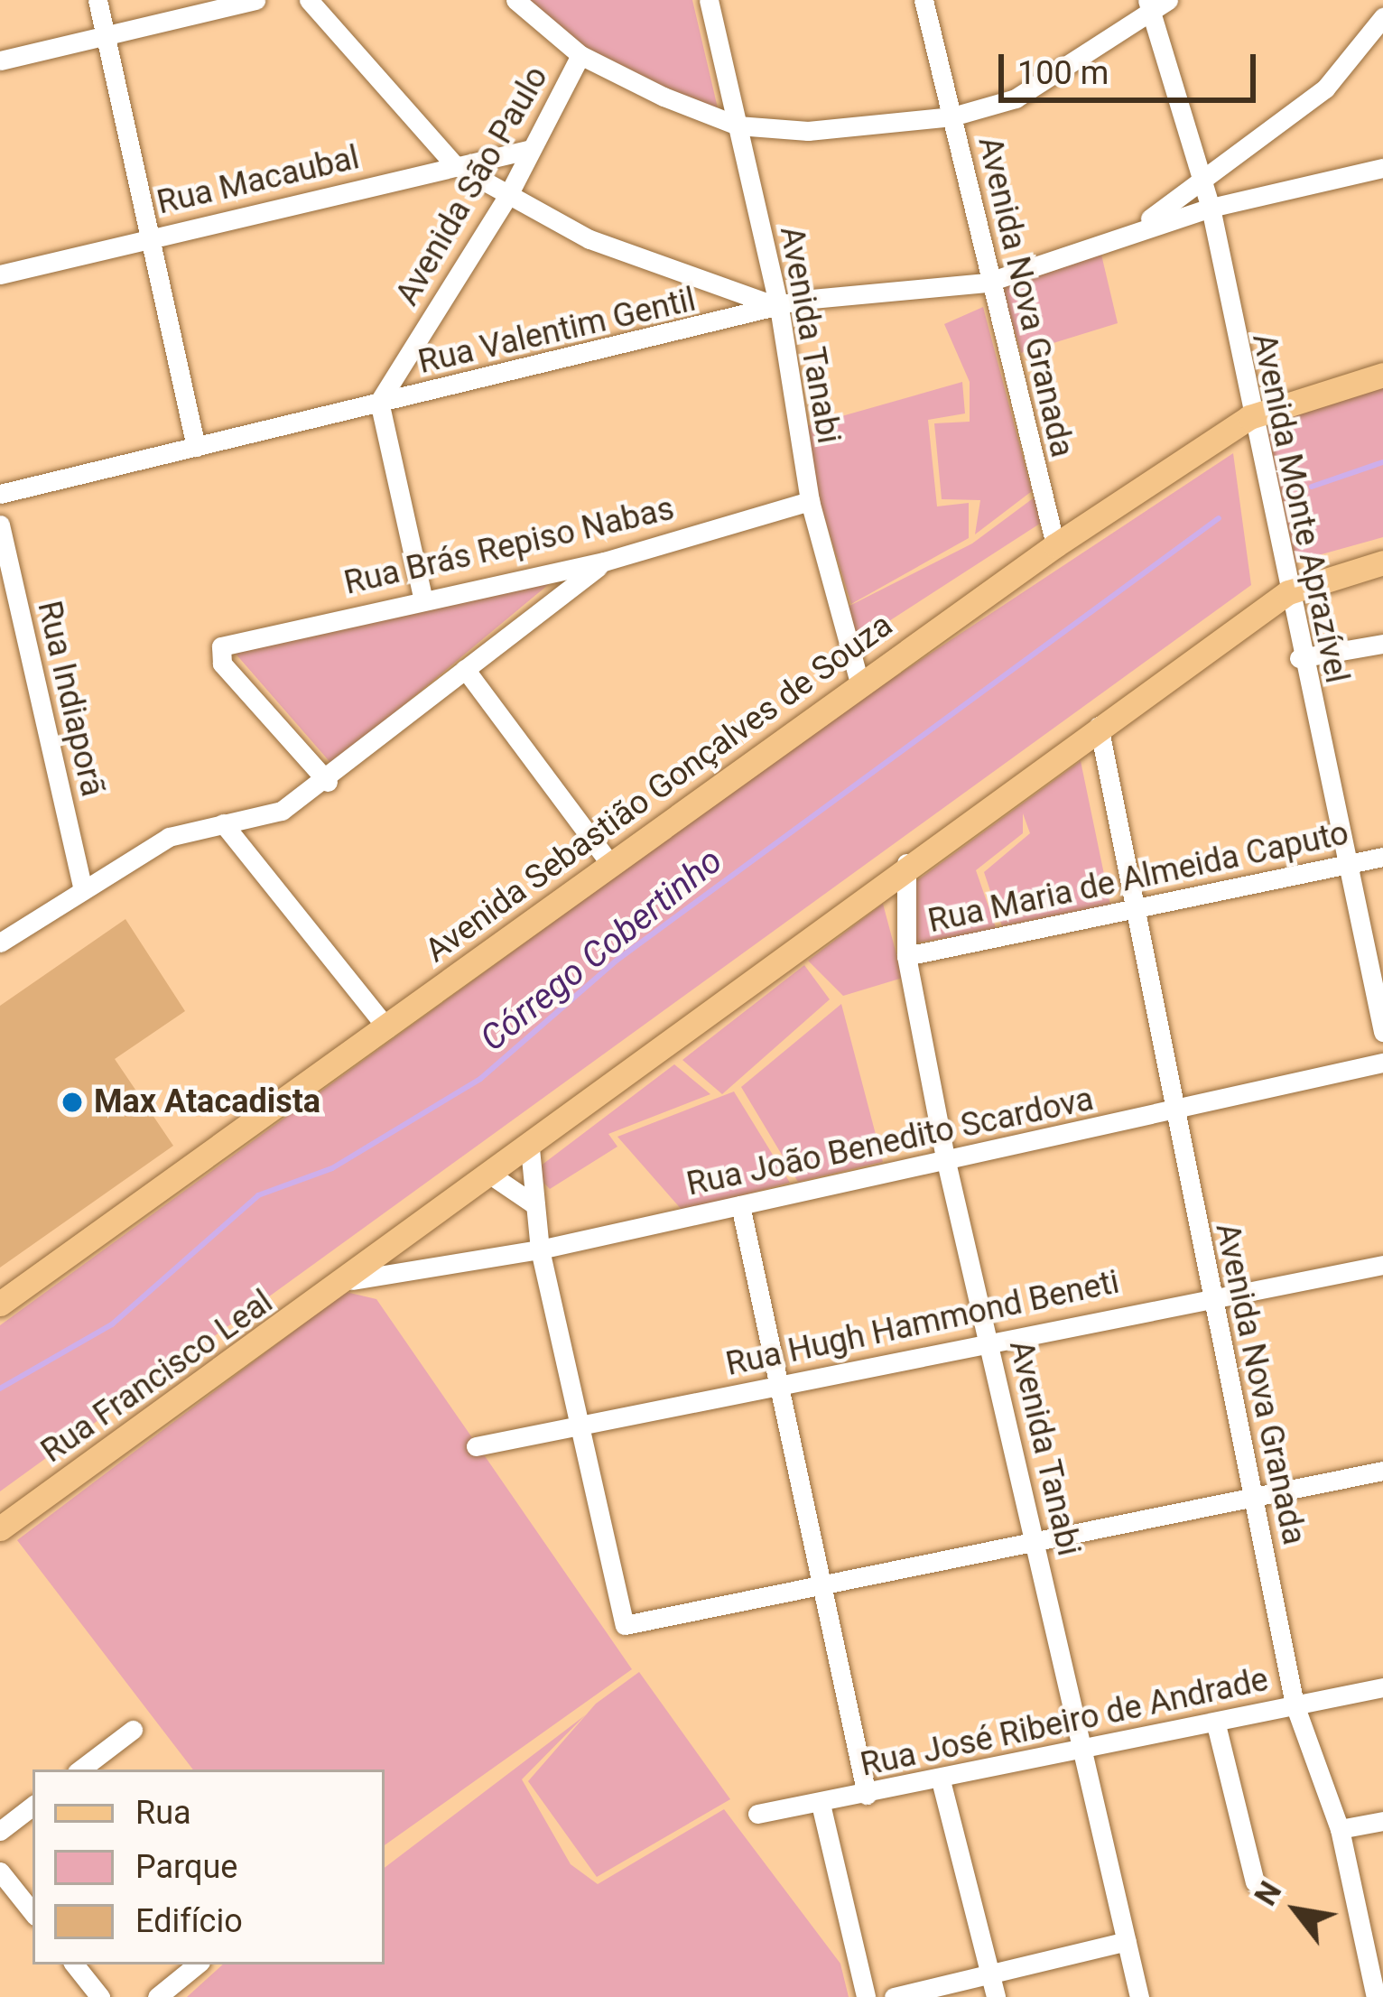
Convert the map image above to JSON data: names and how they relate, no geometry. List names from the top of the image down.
{
  "streets": {
    "main road": ["Avenida Sebastião Gonçalves de Souza", "Rua Francisco Leal"],
    "street": [
      "Rua Macaubal",
      "Avenida São Paulo",
      "Avenida Nova Granada",
      "Rua Valentim Gentil",
      "Avenida Tanabi",
      "Avenida Monte Aprazível",
      "Rua Brás Repiso Nabas",
      "Rua Indiaporã",
      "Rua Maria de Almeida Caputo",
      "Rua João Benedito Scardova",
      "Rua Hugh Hammond Beneti",
      "Rua José Ribeiro de Andrade"
    ]
  },
  "crossings": [
    ["Rua Macaubal", "Avenida São Paulo"],
    ["Avenida São Paulo", "Rua Valentim Gentil"],
    ["Avenida Nova Granada", "Rua Valentim Gentil"],
    ["Avenida Nova Granada", "Avenida Sebastião Gonçalves de Souza"],
    ["Avenida Nova Granada", "Rua Maria de Almeida Caputo"],
    ["Avenida Nova Granada", "Rua João Benedito Scardova"],
    ["Avenida Nova Granada", "Rua Hugh Hammond Beneti"],
    ["Avenida Nova Granada", "Rua José Ribeiro de Andrade"],
    ["Rua Valentim Gentil", "Avenida Tanabi"],
    ["Rua Valentim Gentil", "Avenida Monte Aprazível"],
    ["Avenida Tanabi", "Rua Brás Repiso Nabas"],
    ["Avenida Tanabi", "Avenida Sebastião Gonçalves de Souza"],
    ["Avenida Tanabi", "Rua Maria de Almeida Caputo"],
    ["Avenida Tanabi", "Rua João Benedito Scardova"],
    ["Avenida Tanabi", "Rua Hugh Hammond Beneti"],
    ["Avenida Tanabi", "Rua José Ribeiro de Andrade"],
    ["Avenida Monte Aprazível", "Avenida Sebastião Gonçalves de Souza"],
    ["Avenida Monte Aprazível", "Rua Maria de Almeida Caputo"],
    ["Rua João Benedito Scardova", "Rua Francisco Leal"]
  ],
  "water": ["Córrego Cobertinho"],
  "places": ["Max Atacadista"],
  "legend": ["Rua", "Parque", "Edifício"],
  "scale_bar": "100 m",
  "north": "top left"
}
